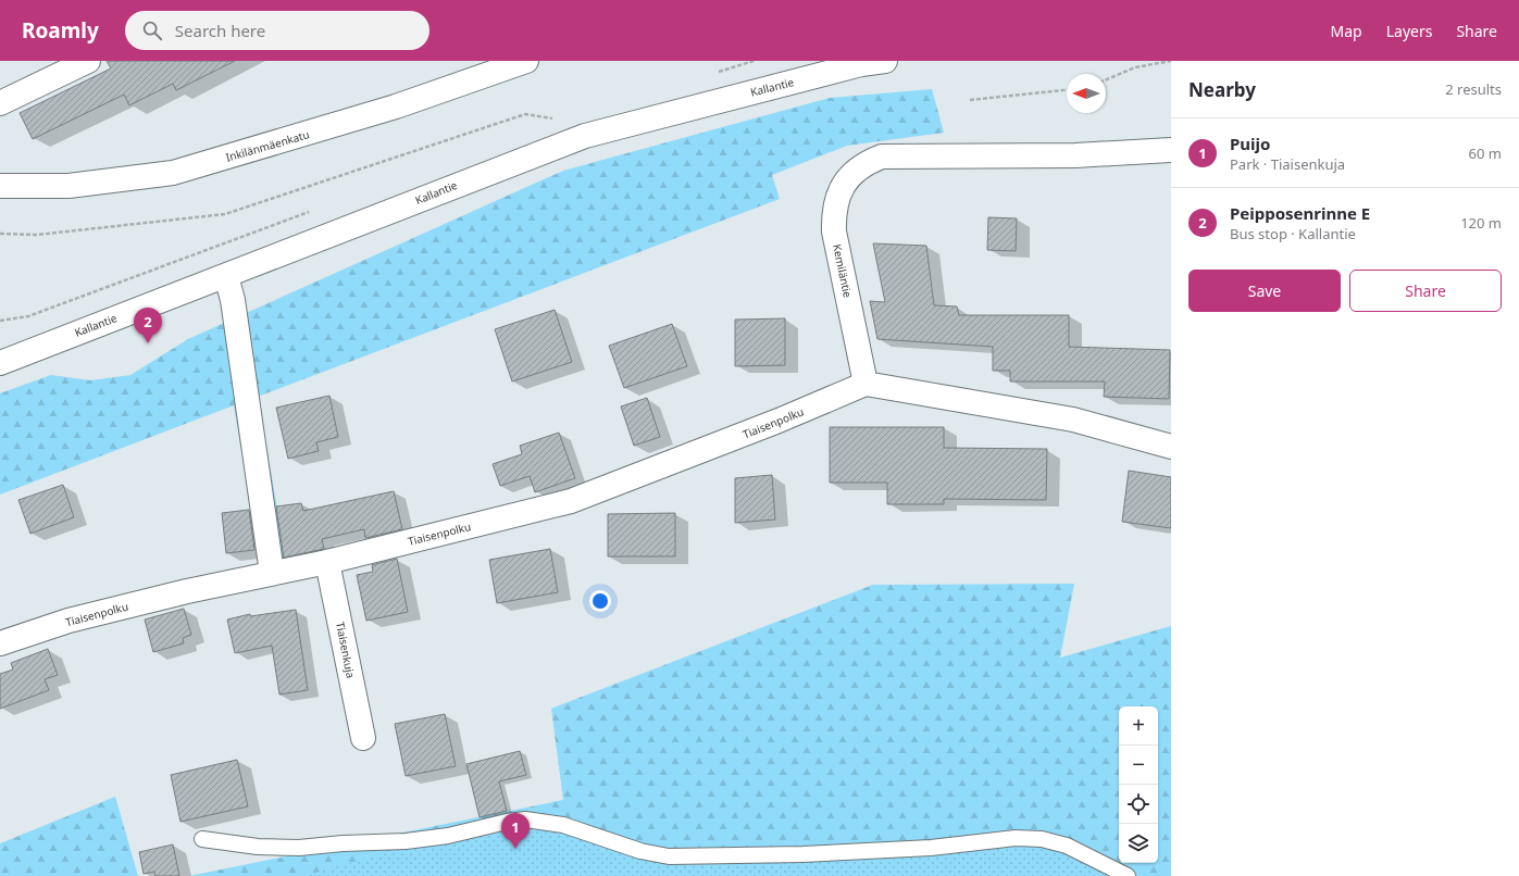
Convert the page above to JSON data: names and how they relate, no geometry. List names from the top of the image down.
{
  "streets": {
    "street": [
      "Kallantie",
      "Inkilänmäenkatu",
      "Kemiläntie",
      "Tiaisenpolku",
      "Tiaisenkuja"
    ]
  },
  "crossings": [
    ["Kemiläntie", "Tiaisenpolku"],
    ["Tiaisenpolku", "Tiaisenkuja"]
  ],
  "north": "left",
  "page": {
    "header": "Roamly",
    "search": "Search here",
    "nav": ["Map", "Layers", "Share"],
    "heading": ["Nearby", "2 results"],
    "list": [
      {
        "mark": "1",
        "name": "Puijo",
        "note": "Park · Tiaisenkuja",
        "value": "60 m"
      },
      {
        "mark": "2",
        "name": "Peipposenrinne E",
        "note": "Bus stop · Kallantie",
        "value": "120 m"
      }
    ],
    "buttons": ["Save", "Share"],
    "pins": ["2", "1"],
    "map_buttons": ["+", "−"]
  }
}
